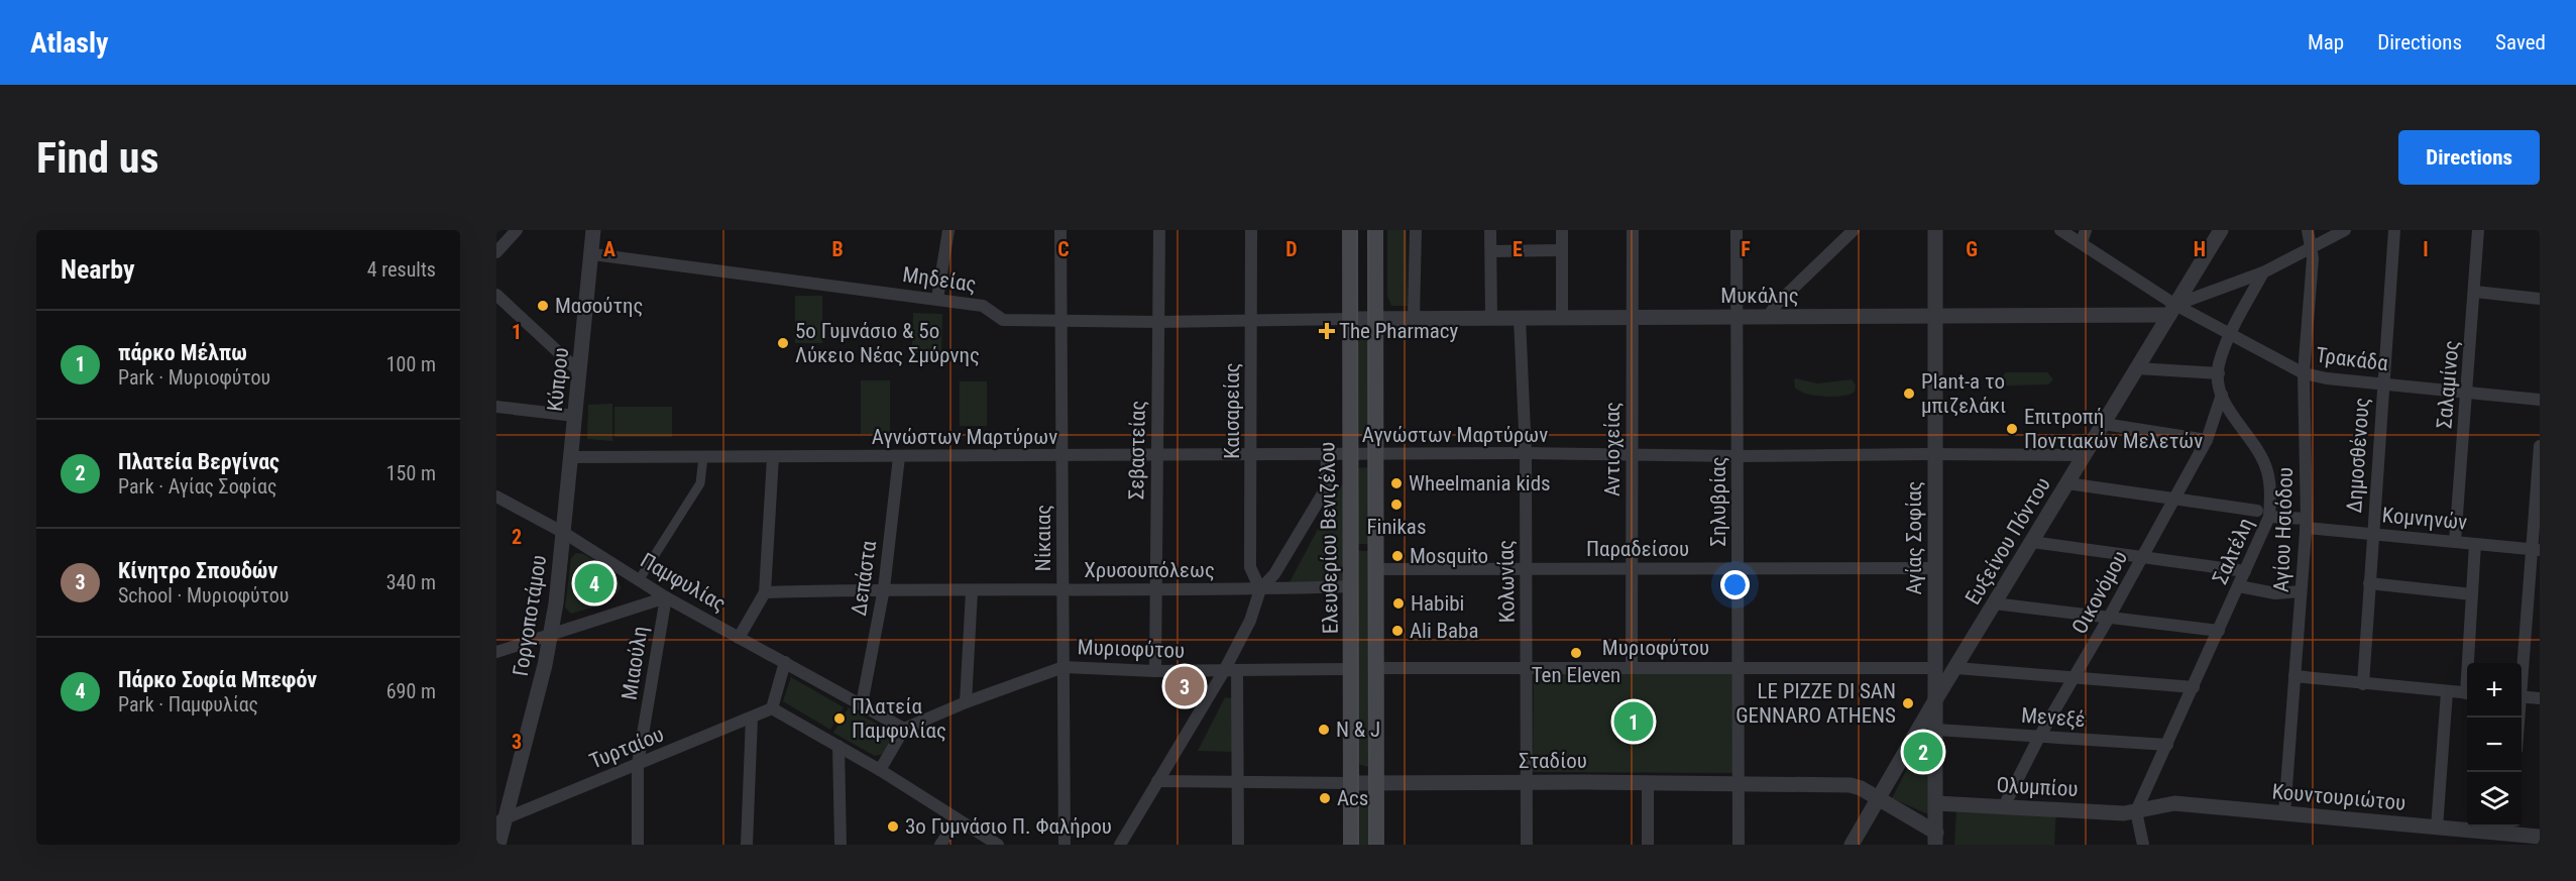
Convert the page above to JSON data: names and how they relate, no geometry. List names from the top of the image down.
{
  "streets": {
    "main road": ["Ελευθερίου Βενιζέλου"],
    "street": [
      "Μηδείας",
      "Μυκάλης",
      "Τρακάδα",
      "Κύπρου",
      "Σαλαμίνος",
      "Καισαρείας",
      "Αγνώστων Μαρτύρων",
      "Αντιοχείας",
      "Σεβαστείας",
      "Δημοσθένους",
      "Σηλυβρίας",
      "Κομνηνών",
      "Αγίου Ησιόδου",
      "Νίκαιας",
      "Αγίας Σοφίας",
      "Ευξείνου Πόντου",
      "Παραδείσου",
      "Σαλτέλη",
      "Χρυσουπόλεως",
      "Δεπάστα",
      "Κολωνίας",
      "Παμφυλίας",
      "Οικονόμου",
      "Γοργοποτάμου",
      "Μυριοφύτου",
      "Μιαούλη",
      "Μενεξέ",
      "Τυρταίου",
      "Σταδίου",
      "Ολυμπίου",
      "Κουντουριώτου"
    ]
  },
  "crossings": [
    ["Μηδείας", "Μυκάλης"],
    ["Μηδείας", "Κύπρου"],
    ["Μηδείας", "Καισαρείας"],
    ["Μηδείας", "Σεβαστείας"],
    ["Μηδείας", "Νίκαιας"],
    ["Μηδείας", "Ελευθερίου Βενιζέλου"],
    ["Μυκάλης", "Τρακάδα"],
    ["Μυκάλης", "Αντιοχείας"],
    ["Μυκάλης", "Σηλυβρίας"],
    ["Μυκάλης", "Ελευθερίου Βενιζέλου"],
    ["Μυκάλης", "Αγίας Σοφίας"],
    ["Μυκάλης", "Ευξείνου Πόντου"],
    ["Μυκάλης", "Κολωνίας"],
    ["Τρακάδα", "Σαλαμίνος"],
    ["Τρακάδα", "Δημοσθένους"],
    ["Τρακάδα", "Αγίου Ησιόδου"],
    ["Τρακάδα", "Ευξείνου Πόντου"],
    ["Τρακάδα", "Σαλτέλη"],
    ["Κύπρου", "Αγνώστων Μαρτύρων"],
    ["Κύπρου", "Παμφυλίας"],
    ["Κύπρου", "Γοργοποτάμου"],
    ["Σαλαμίνος", "Κομνηνών"],
    ["Καισαρείας", "Αγνώστων Μαρτύρων"],
    ["Καισαρείας", "Χρυσουπόλεως"],
    ["Αγνώστων Μαρτύρων", "Αντιοχείας"],
    ["Αγνώστων Μαρτύρων", "Σεβαστείας"],
    ["Αγνώστων Μαρτύρων", "Σηλυβρίας"],
    ["Αγνώστων Μαρτύρων", "Νίκαιας"],
    ["Αγνώστων Μαρτύρων", "Ελευθερίου Βενιζέλου"],
    ["Αγνώστων Μαρτύρων", "Αγίας Σοφίας"],
    ["Αγνώστων Μαρτύρων", "Ευξείνου Πόντου"],
    ["Αγνώστων Μαρτύρων", "Δεπάστα"],
    ["Αγνώστων Μαρτύρων", "Κολωνίας"],
    ["Αντιοχείας", "Παραδείσου"],
    ["Αντιοχείας", "Μυριοφύτου"],
    ["Σεβαστείας", "Χρυσουπόλεως"],
    ["Σεβαστείας", "Μυριοφύτου"],
    ["Δημοσθένους", "Κομνηνών"],
    ["Σηλυβρίας", "Παραδείσου"],
    ["Σηλυβρίας", "Μυριοφύτου"],
    ["Σηλυβρίας", "Σταδίου"],
    ["Κομνηνών", "Αγίου Ησιόδου"],
    ["Κομνηνών", "Σαλτέλη"],
    ["Αγίου Ησιόδου", "Κουντουριώτου"],
    ["Νίκαιας", "Χρυσουπόλεως"],
    ["Νίκαιας", "Μυριοφύτου"],
    ["Ελευθερίου Βενιζέλου", "Παραδείσου"],
    ["Ελευθερίου Βενιζέλου", "Χρυσουπόλεως"],
    ["Ελευθερίου Βενιζέλου", "Μυριοφύτου"],
    ["Ελευθερίου Βενιζέλου", "Σταδίου"],
    ["Αγίας Σοφίας", "Ευξείνου Πόντου"],
    ["Αγίας Σοφίας", "Παραδείσου"],
    ["Αγίας Σοφίας", "Μυριοφύτου"],
    ["Αγίας Σοφίας", "Μενεξέ"],
    ["Αγίας Σοφίας", "Σταδίου"],
    ["Αγίας Σοφίας", "Ολυμπίου"],
    ["Ευξείνου Πόντου", "Σταδίου"],
    ["Παραδείσου", "Κολωνίας"],
    ["Σαλτέλη", "Οικονόμου"],
    ["Σαλτέλη", "Μενεξέ"],
    ["Σαλτέλη", "Ολυμπίου"],
    ["Σαλτέλη", "Κουντουριώτου"],
    ["Χρυσουπόλεως", "Δεπάστα"],
    ["Δεπάστα", "Παμφυλίας"],
    ["Κολωνίας", "Μυριοφύτου"],
    ["Κολωνίας", "Σταδίου"],
    ["Παμφυλίας", "Γοργοποτάμου"],
    ["Παμφυλίας", "Μυριοφύτου"],
    ["Παμφυλίας", "Μιαούλη"],
    ["Οικονόμου", "Μενεξέ"],
    ["Οικονόμου", "Ολυμπίου"],
    ["Γοργοποτάμου", "Τυρταίου"],
    ["Μιαούλη", "Τυρταίου"],
    ["Ολυμπίου", "Κουντουριώτου"]
  ],
  "places": {
    "other": [
      "Μασούτης",
      "5ο Γυμνάσιο & 5ο Λύκειο Νέας Σμύρνης",
      "Plant-a το μπιζελάκι",
      "Επιτροπή Ποντιακών Μελετών",
      "Wheelmania kids",
      "Finikas",
      "Mosquito",
      "Habibi",
      "Ali Baba",
      "Ten Eleven",
      "LE PIZZE DI SAN GENNARO ATHENS",
      "Πλατεία Παμφυλίας",
      "N & J",
      "Acs",
      "3ο Γυμνάσιο Π. Φαλήρου"
    ],
    "health": ["The Pharmacy"]
  },
  "page": {
    "header": "Atlasly",
    "nav": ["Map", "Directions", "Saved"],
    "buttons": "Directions",
    "title": "Find us",
    "heading": ["Nearby", "4 results"],
    "list": [
      {
        "mark": "1",
        "name": "πάρκο Μέλπω",
        "note": "Park · Μυριοφύτου",
        "value": "100 m"
      },
      {
        "mark": "2",
        "name": "Πλατεία Βεργίνας",
        "note": "Park · Αγίας Σοφίας",
        "value": "150 m"
      },
      {
        "mark": "3",
        "name": "Κίνητρο Σπουδών",
        "note": "School · Μυριοφύτου",
        "value": "340 m"
      },
      {
        "mark": "4",
        "name": "Πάρκο Σοφία Μπεφόν",
        "note": "Park · Παμφυλίας",
        "value": "690 m"
      }
    ],
    "pins": [
      "4",
      "3",
      "1",
      "2"
    ],
    "map_buttons": ["+", "−"]
  },
  "grid": {
    "columns": [
      "A",
      "B",
      "C",
      "D",
      "E",
      "F",
      "G",
      "H",
      "I"
    ],
    "rows": ["1", "2", "3"]
  }
}
